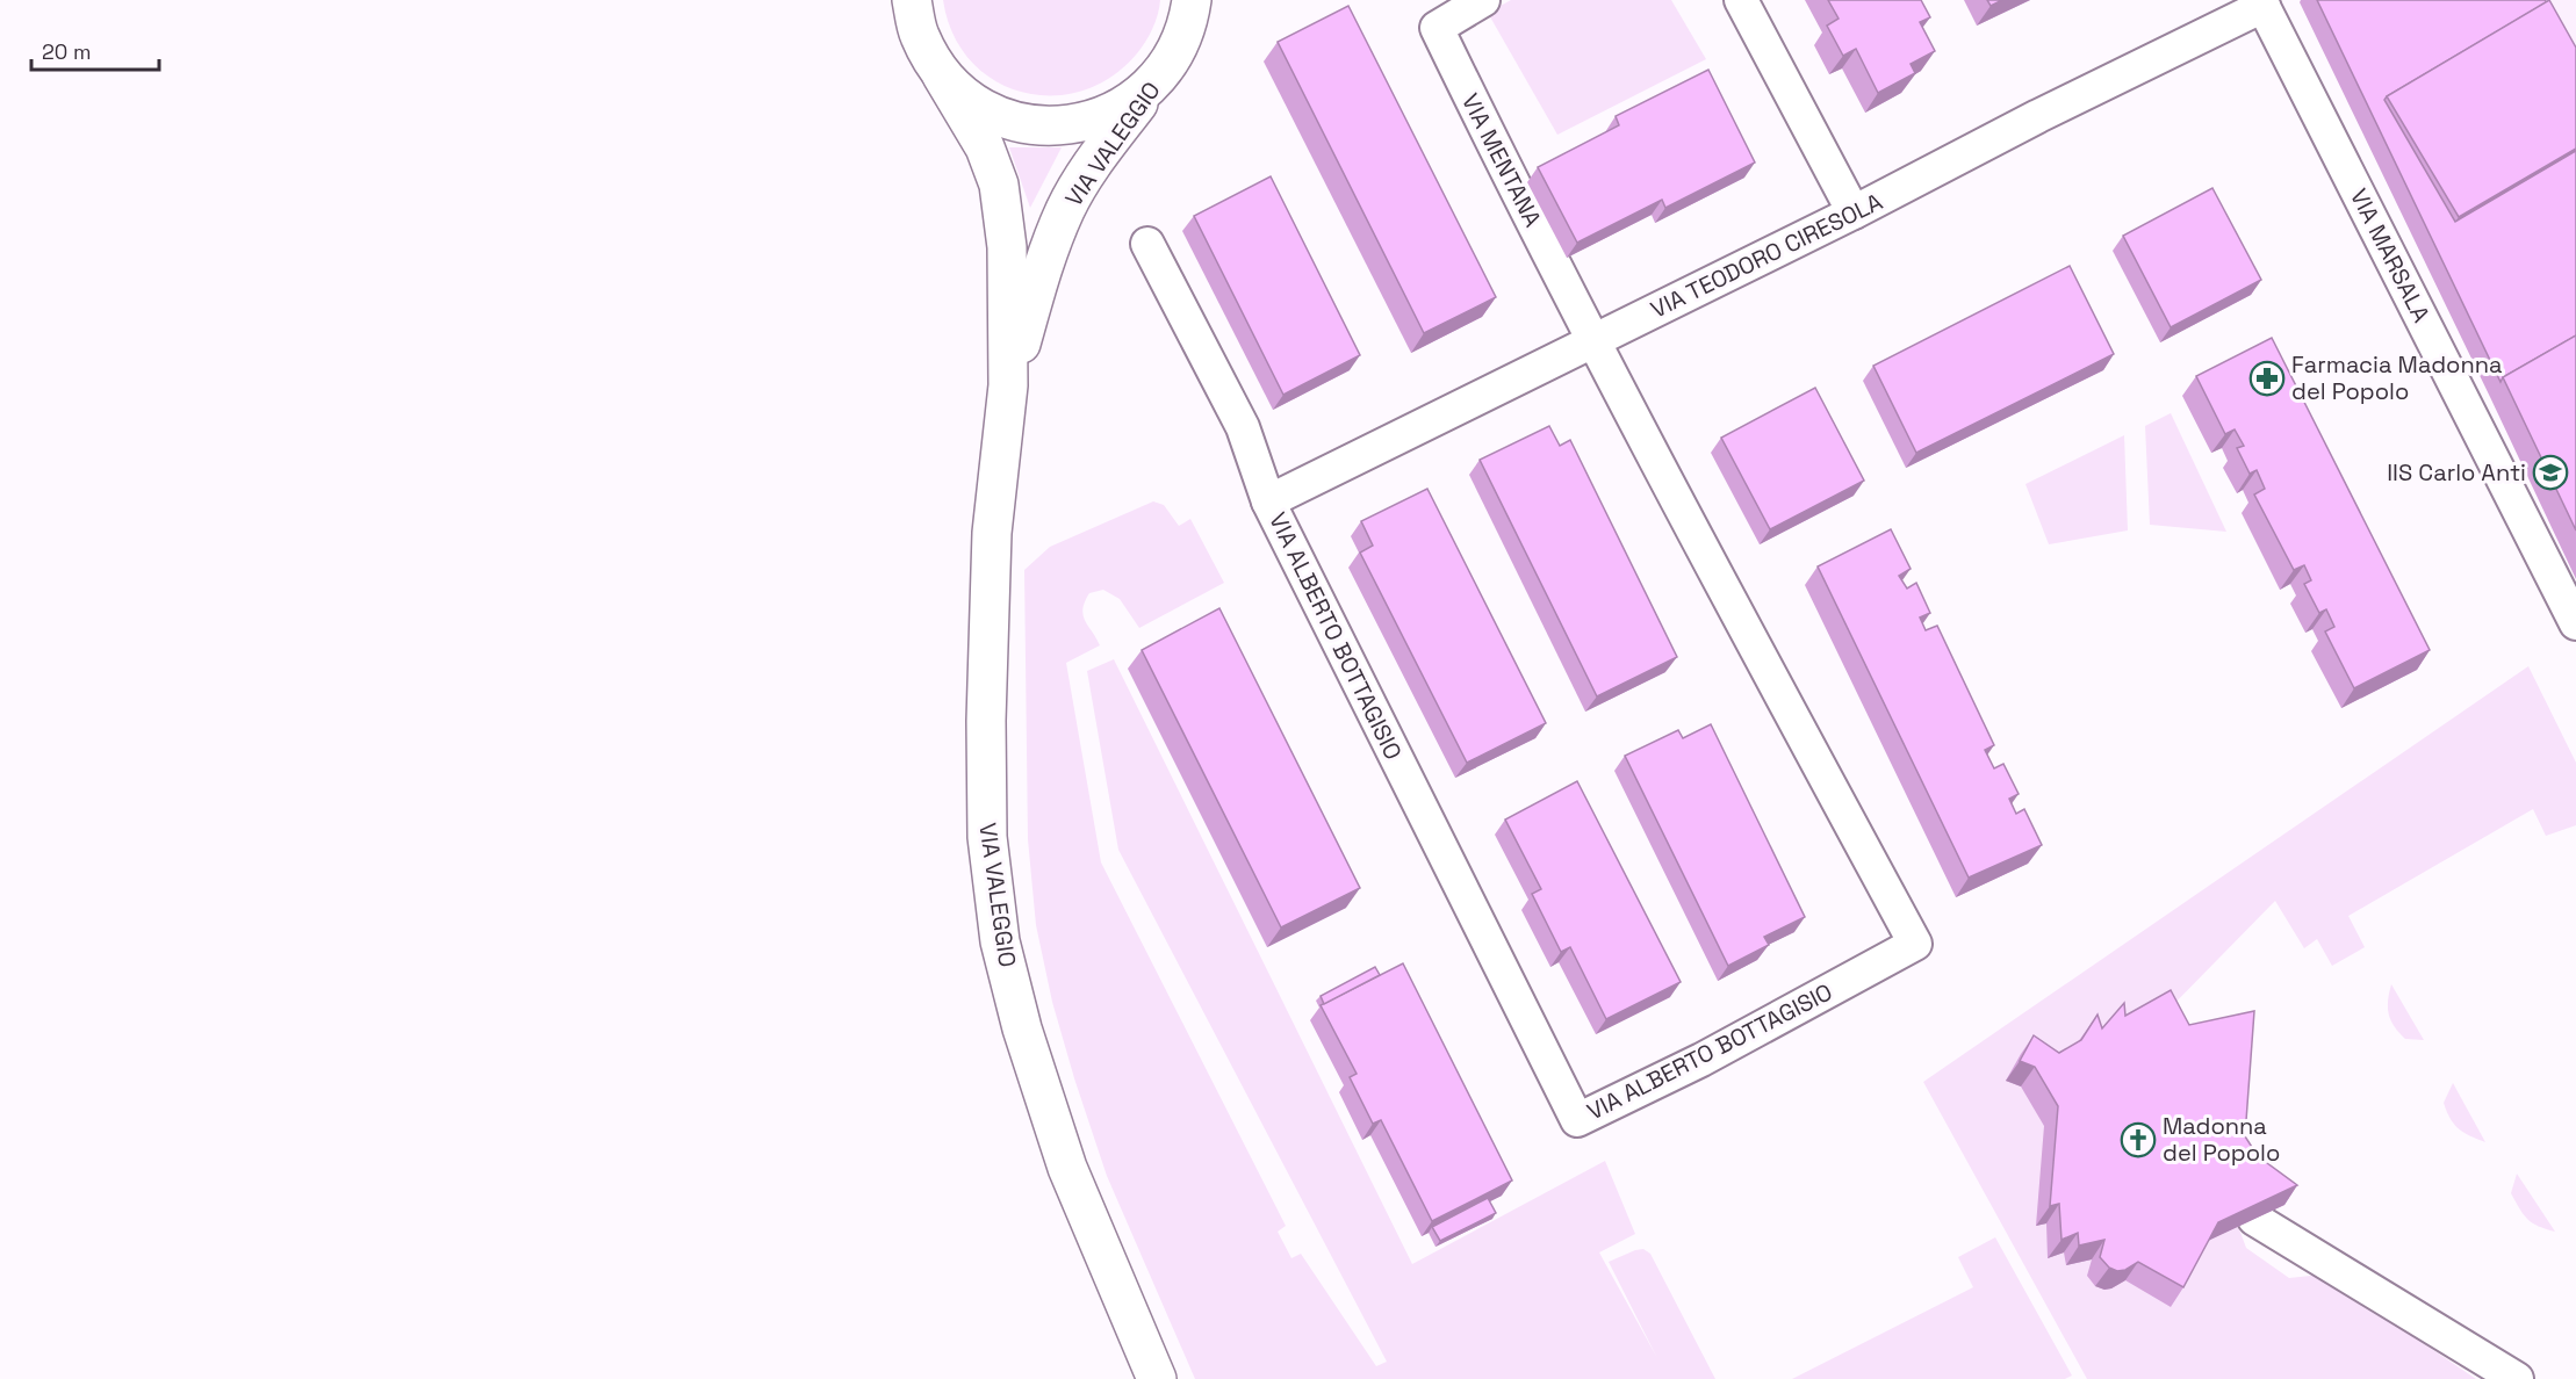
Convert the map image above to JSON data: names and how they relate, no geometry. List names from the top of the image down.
{
  "streets": {
    "main road": ["VIA VALEGGIO"],
    "street": [
      "VIA MENTANA",
      "VIA TEODORO CIRESOLA",
      "VIA MARSALA",
      "VIA ALBERTO BOTTAGISIO"
    ]
  },
  "crossings": [
    ["VIA MENTANA", "VIA TEODORO CIRESOLA"],
    ["VIA MENTANA", "VIA ALBERTO BOTTAGISIO"],
    ["VIA TEODORO CIRESOLA", "VIA MARSALA"],
    ["VIA TEODORO CIRESOLA", "VIA ALBERTO BOTTAGISIO"]
  ],
  "places": {
    "pharmacy": ["Farmacia Madonna del Popolo"],
    "school or university": ["IIS Carlo Anti"],
    "church": ["Madonna del Popolo"]
  },
  "scale_bar": "20 m"
}
